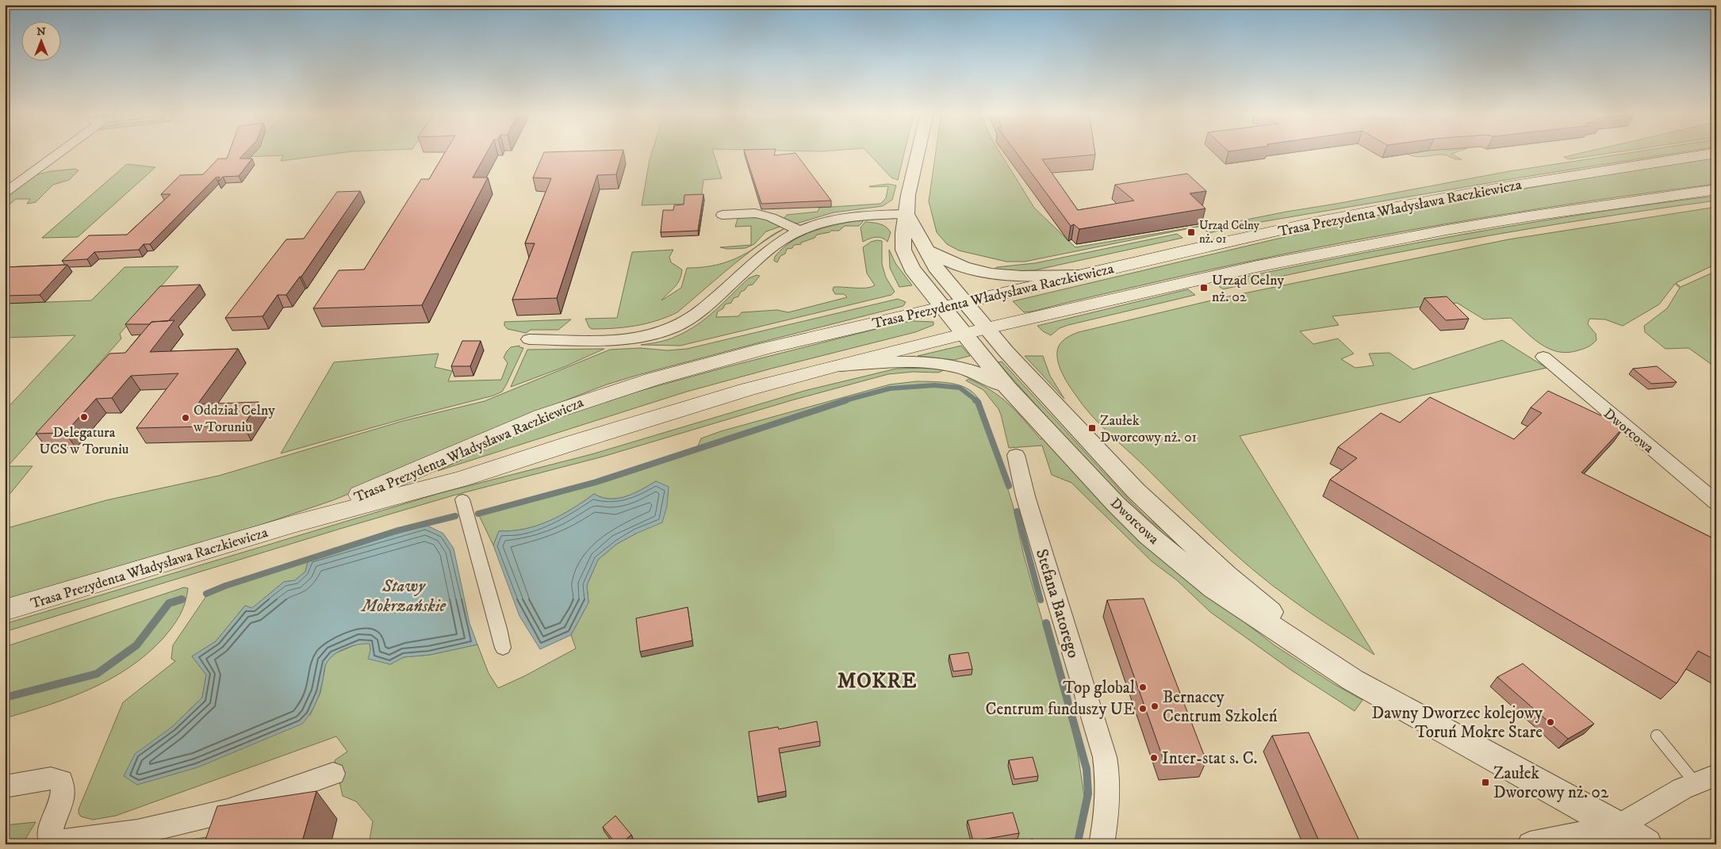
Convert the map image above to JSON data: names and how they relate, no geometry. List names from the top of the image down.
{
  "streets": {
    "main road": ["Trasa Prezydenta Władysława Raczkiewicza"],
    "street": ["Dworcowa", "Stefana Batorego"]
  },
  "crossings": [
    ["Trasa Prezydenta Władysława Raczkiewicza", "Dworcowa"]
  ],
  "districts": ["MOKRE"],
  "water": ["Stawy Mokrzańskie"],
  "places": {
    "transit": [
      "Urząd Celny nż. 01",
      "Urząd Celny nż. 02",
      "Zaułek Dworcowy nż. 01",
      "Zaułek Dworcowy nż. 02"
    ],
    "other": [
      "Delegatura UCS w Toruniu",
      "Oddział Celny w Toruniu",
      "Top global",
      "Bernaccy Centrum Szkoleń",
      "Centrum funduszy UE",
      "Dawny Dworzec kolejowy Toruń Mokre Stare",
      "Inter-stat s. C."
    ]
  },
  "north": "top"
}
